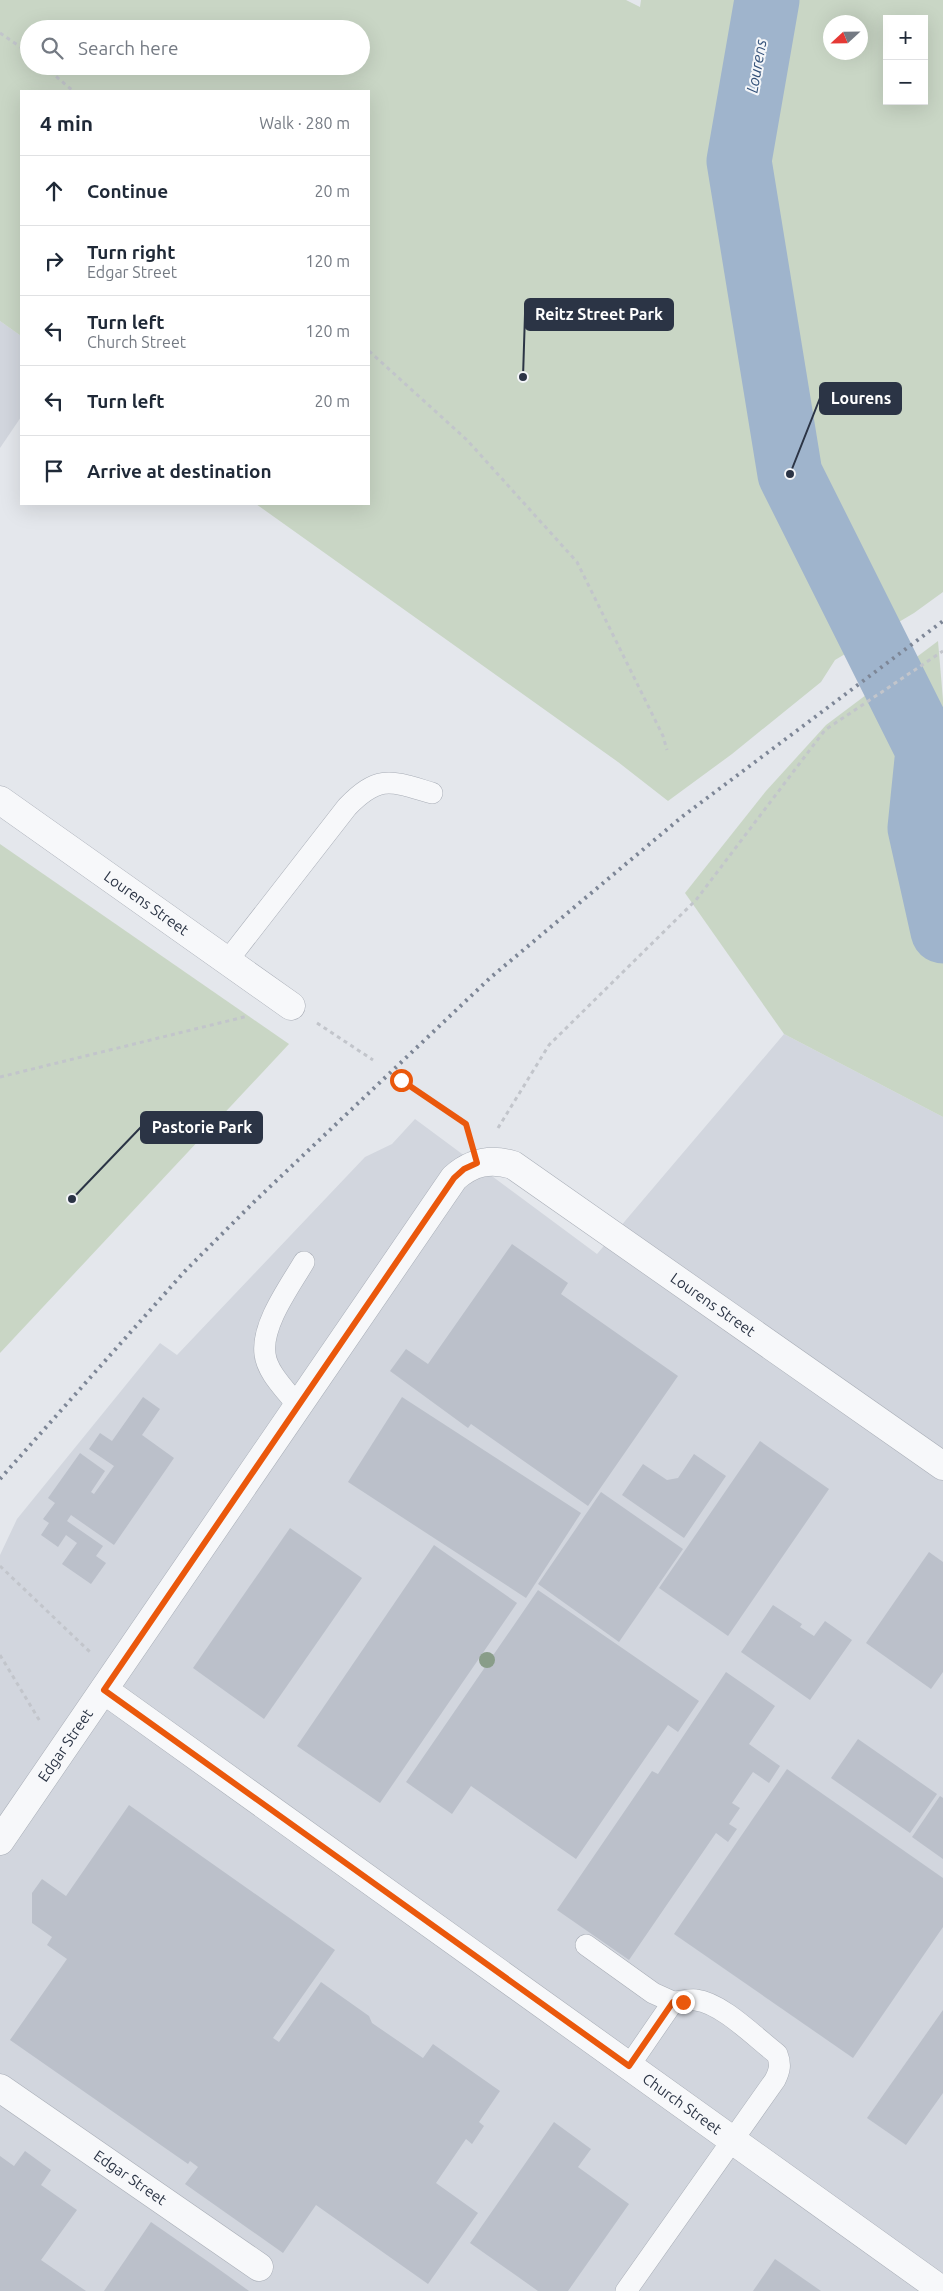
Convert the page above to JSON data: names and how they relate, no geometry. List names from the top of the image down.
{
  "streets": {
    "street": ["Lourens Street", "Edgar Street", "Church Street"]
  },
  "crossings": [
    ["Lourens Street", "Edgar Street"],
    ["Edgar Street", "Church Street"]
  ],
  "water": ["Lourens"],
  "places": ["Reitz Street Park", "Lourens", "Pastorie Park"],
  "north": "left",
  "page": {
    "map_buttons": ["+", "−"],
    "search": "Search here",
    "heading": ["4 min", "Walk · 280 m"],
    "list": [
      ["Continue", "20 m"],
      ["Turn right", "Edgar Street", "120 m"],
      ["Turn left", "Church Street", "120 m"],
      ["Turn left", "20 m"],
      "Arrive at destination"
    ]
  }
}
